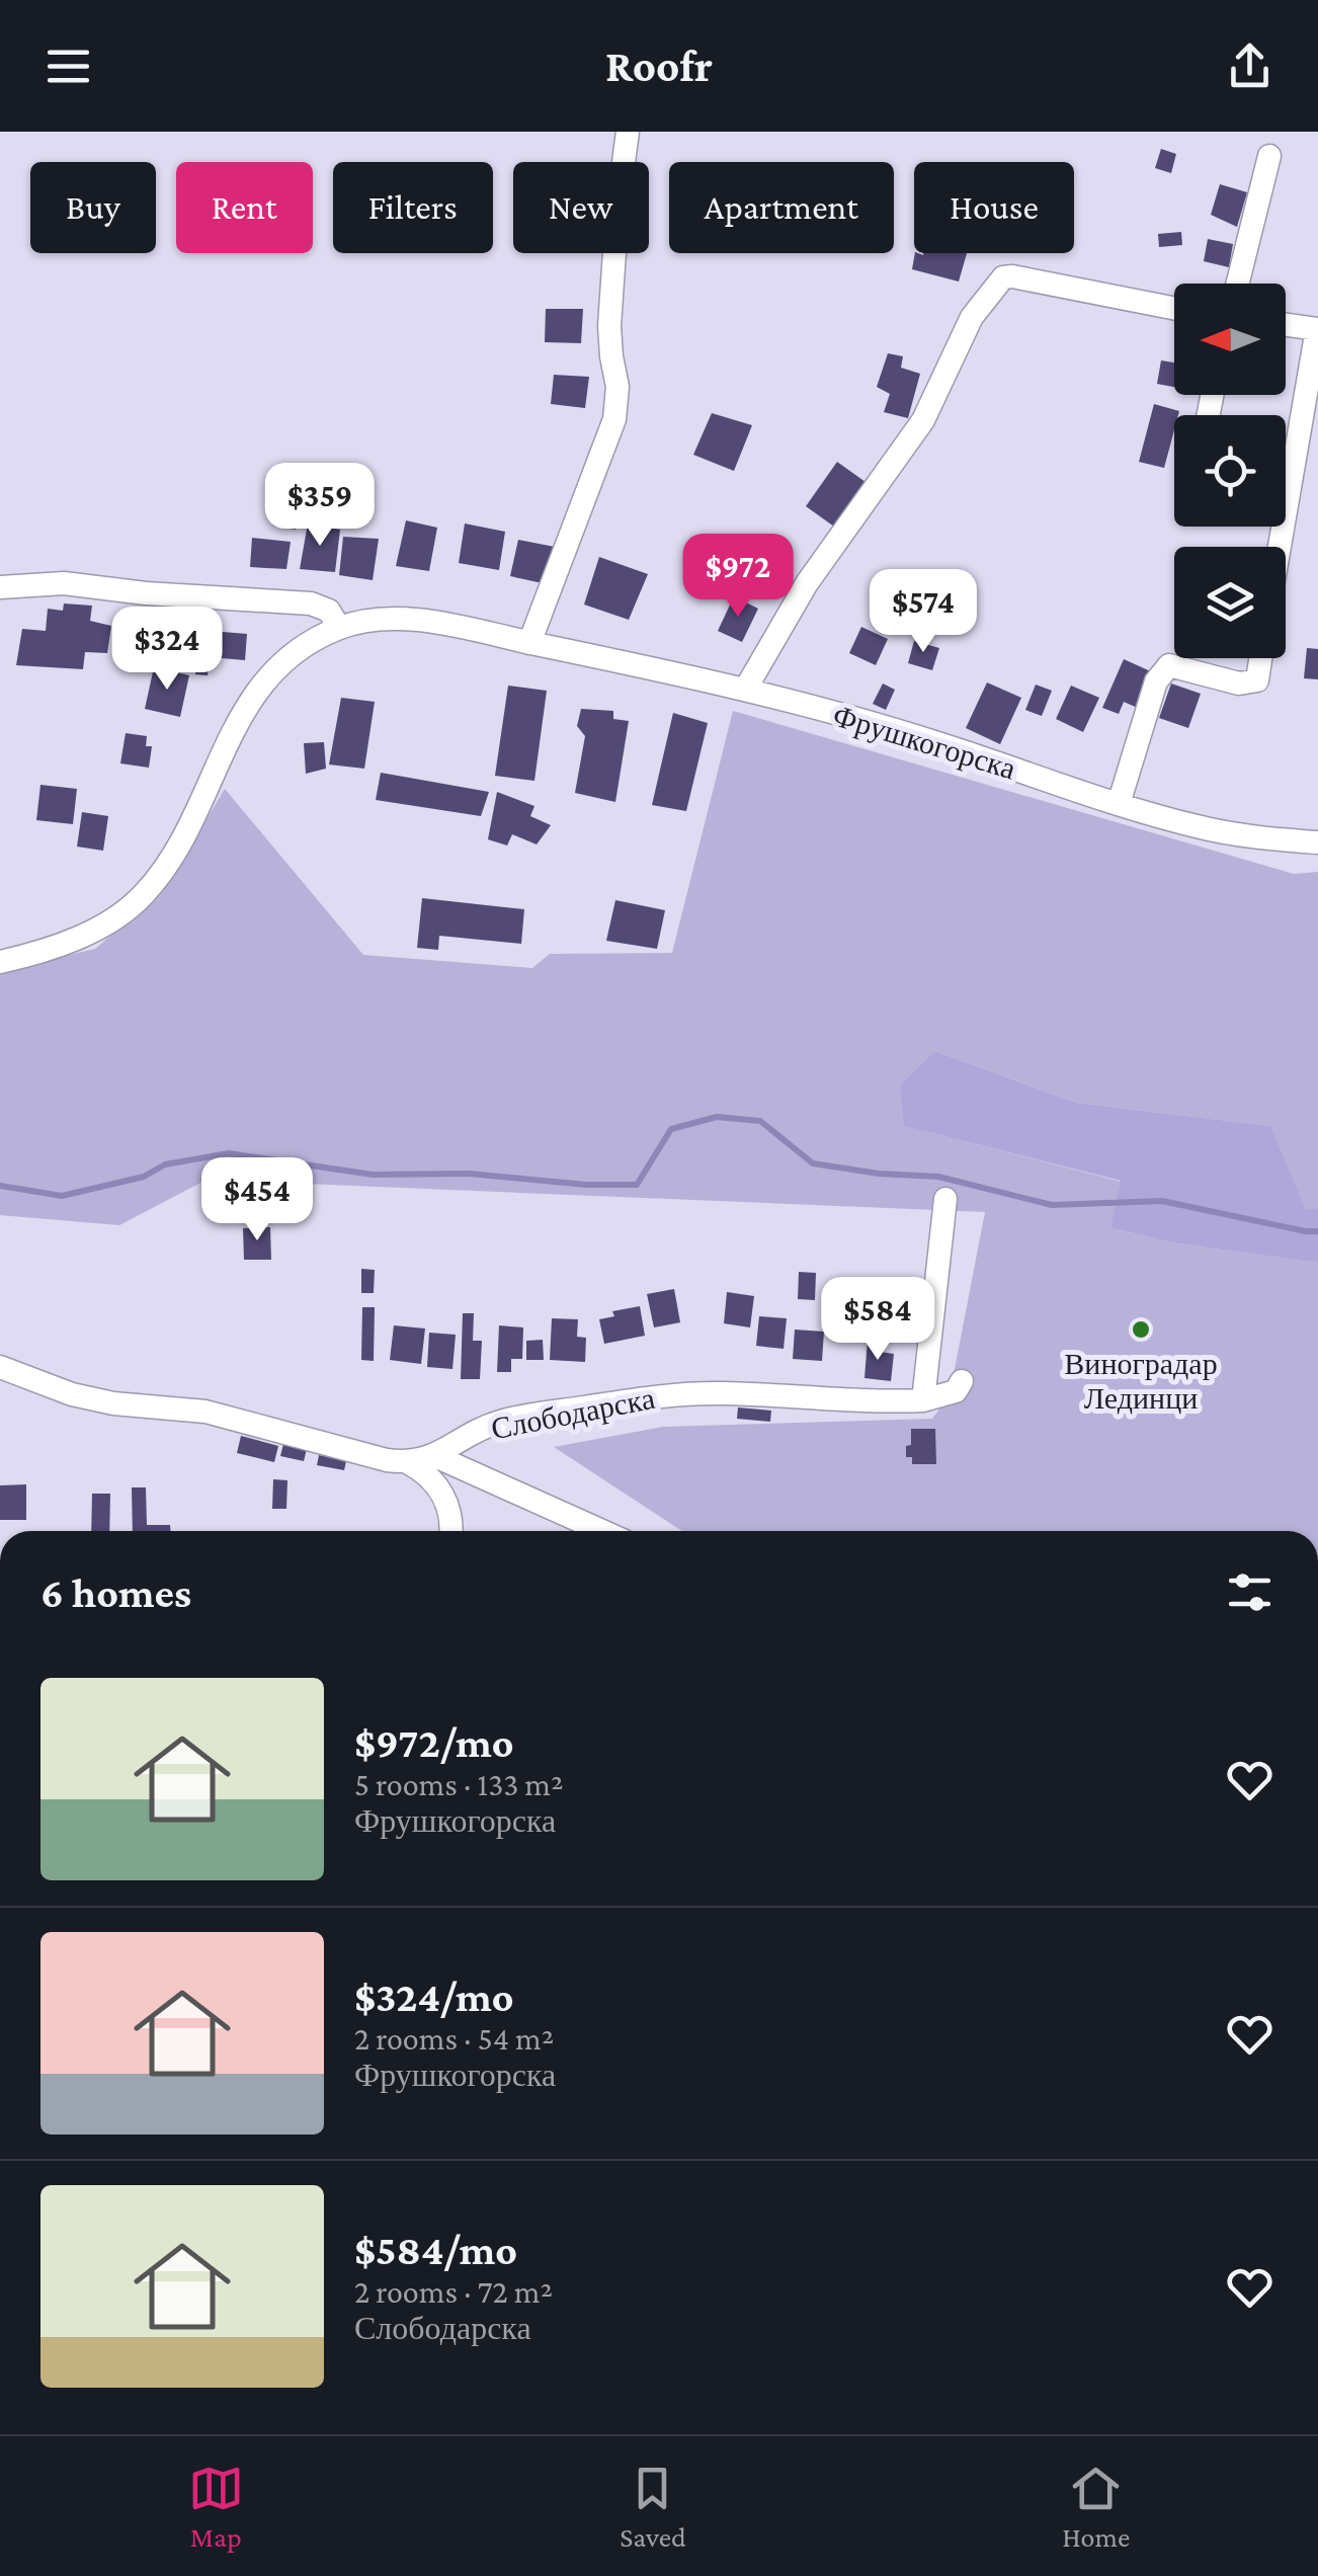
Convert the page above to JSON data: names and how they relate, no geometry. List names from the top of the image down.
{
  "streets": {
    "street": ["Фрушкогорска", "Слободарска"]
  },
  "places": ["Виноградар Лединци"],
  "north": "left",
  "page": {
    "header": "Roofr",
    "chip": [
      "Buy",
      "Rent",
      "Filters",
      "New",
      "Apartment",
      "House"
    ],
    "price": [
      "$359",
      "$972",
      "$574",
      "$324",
      "$454",
      "$584"
    ],
    "heading": "6 homes",
    "list": [
      {
        "name": "$972/mo",
        "note": "5 rooms · 133 m² · Фрушкогорска"
      },
      {
        "name": "$324/mo",
        "note": "2 rooms · 54 m² · Фрушкогорска"
      },
      {
        "name": "$584/mo",
        "note": "2 rooms · 72 m² · Слободарска"
      }
    ],
    "tabs": ["Map", "Saved", "Home"]
  }
}
